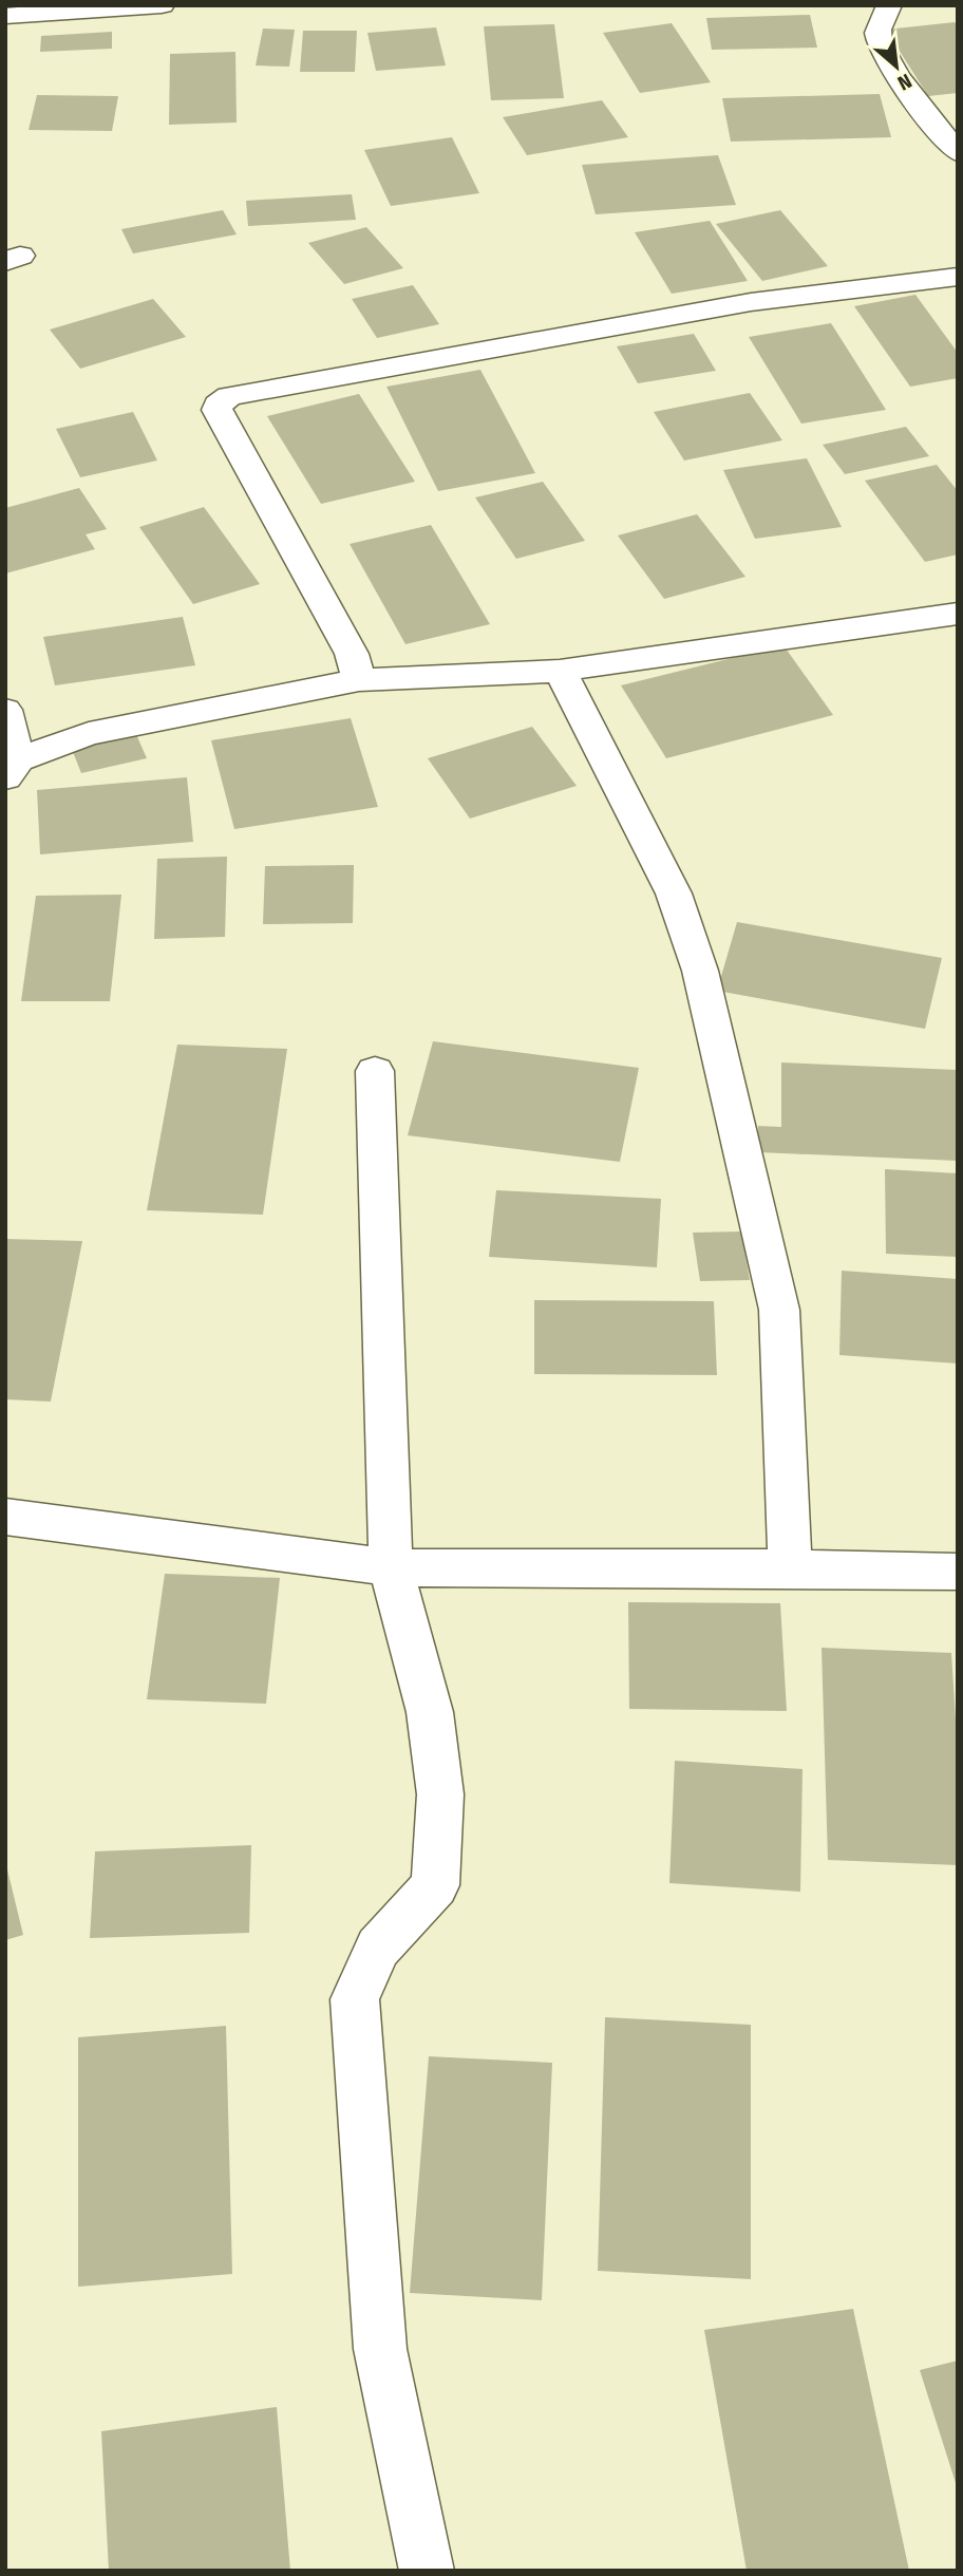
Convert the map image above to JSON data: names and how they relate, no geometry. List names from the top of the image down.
{
  "north": "bottom right"
}
